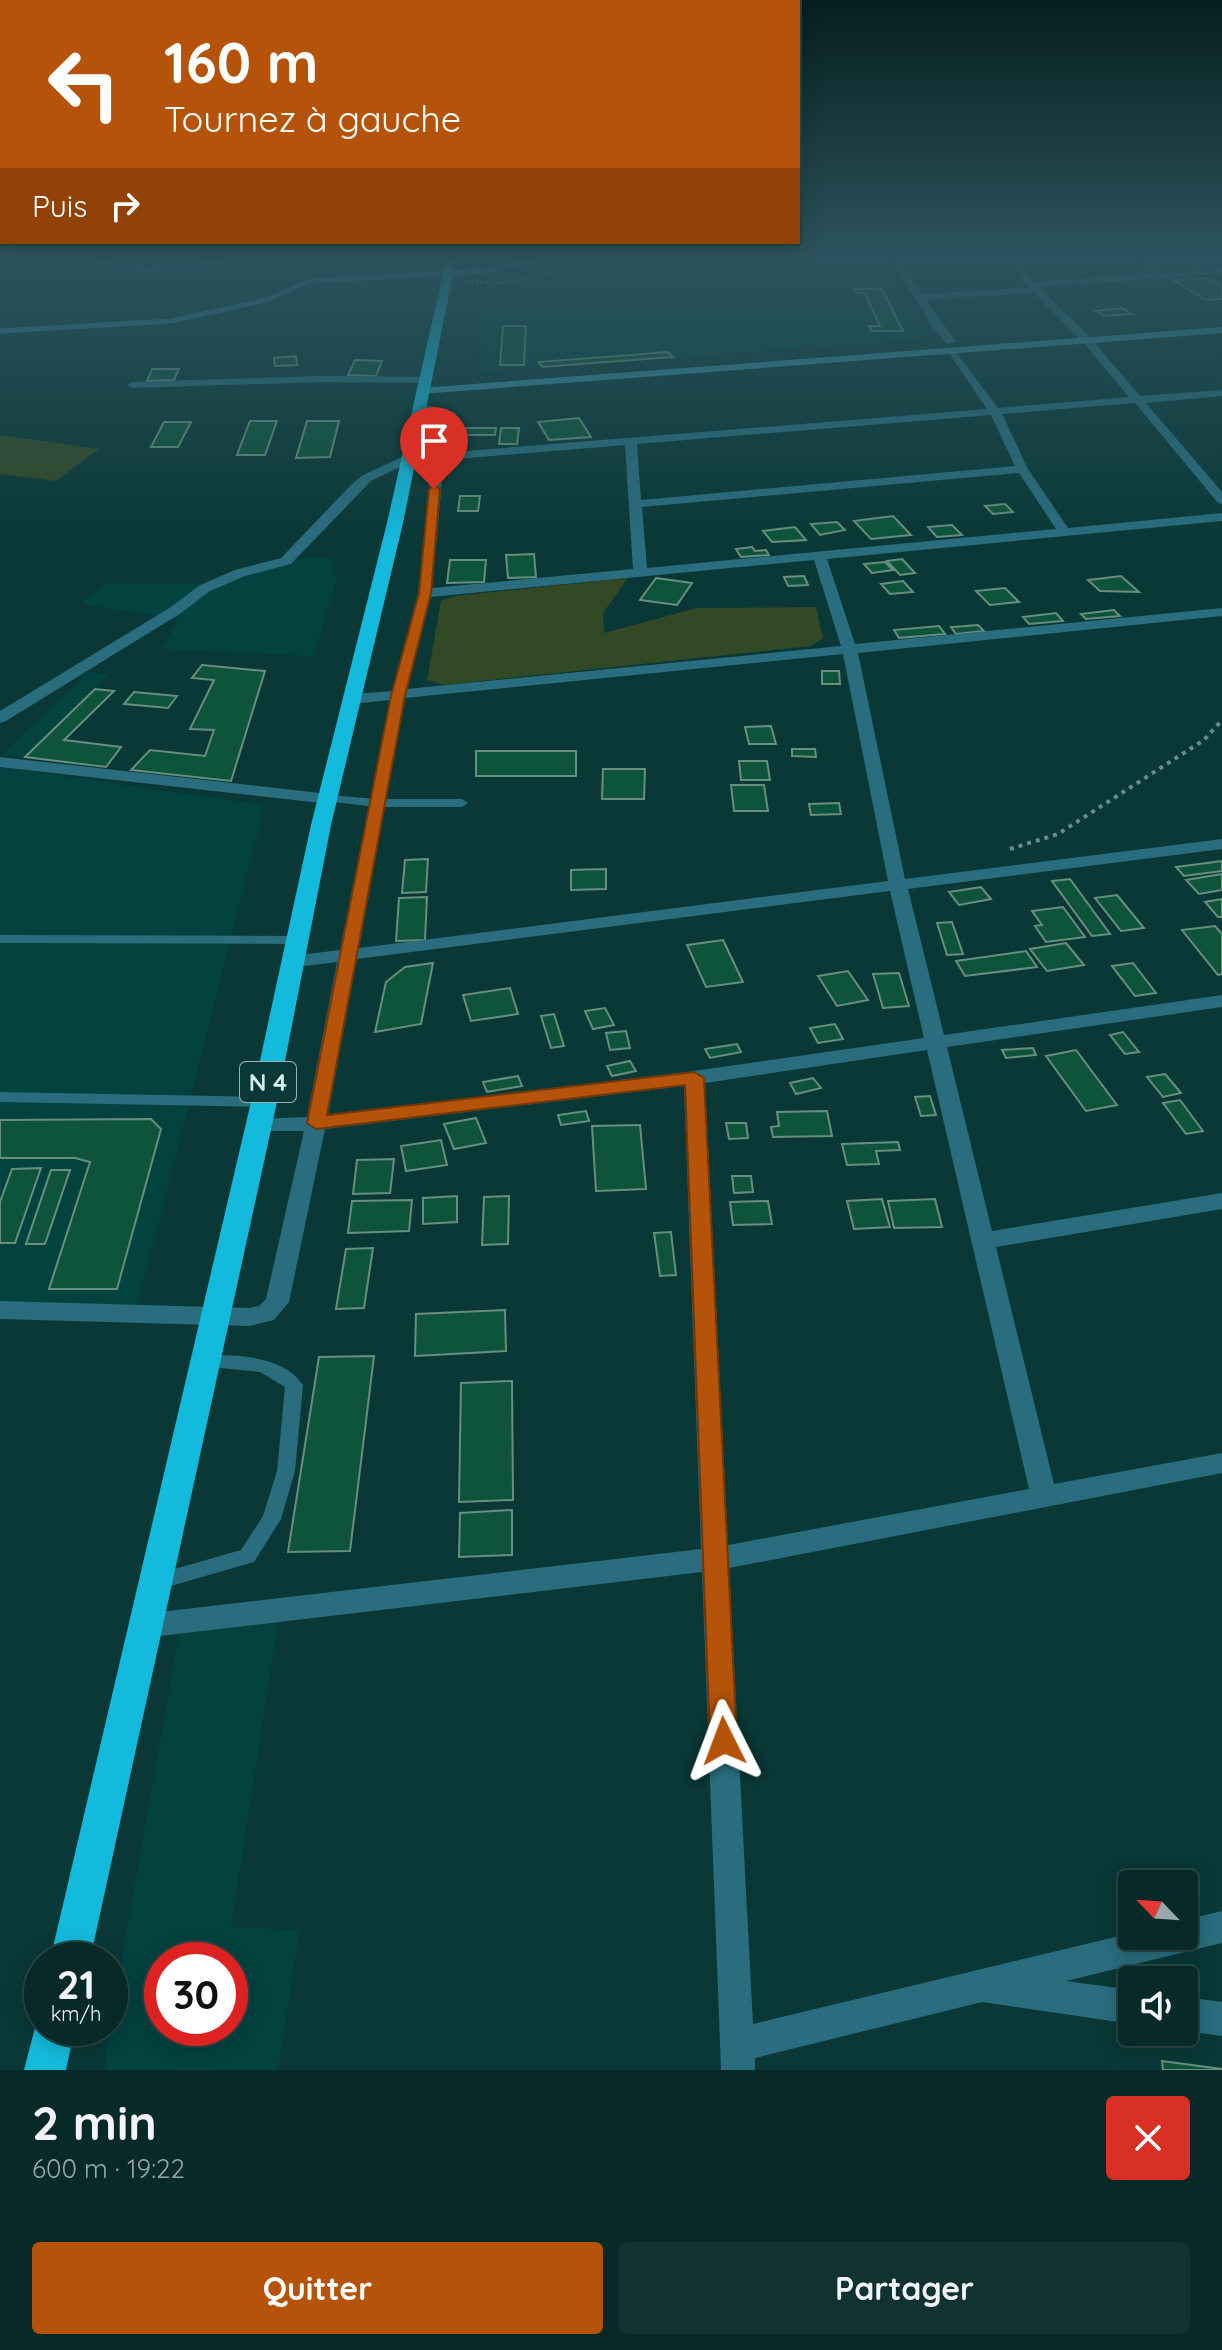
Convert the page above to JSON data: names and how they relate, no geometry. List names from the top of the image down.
{
  "streets": {
    "highway": ["N 4"]
  },
  "north": "top left",
  "page": {
    "turn": ["160 m", "Tournez à gauche"],
    "then": "Puis",
    "speed": "21 km/h",
    "limit": "30",
    "heading": ["2 min", "600 m · 19:22"],
    "buttons": ["Quitter", "Partager"]
  }
}
